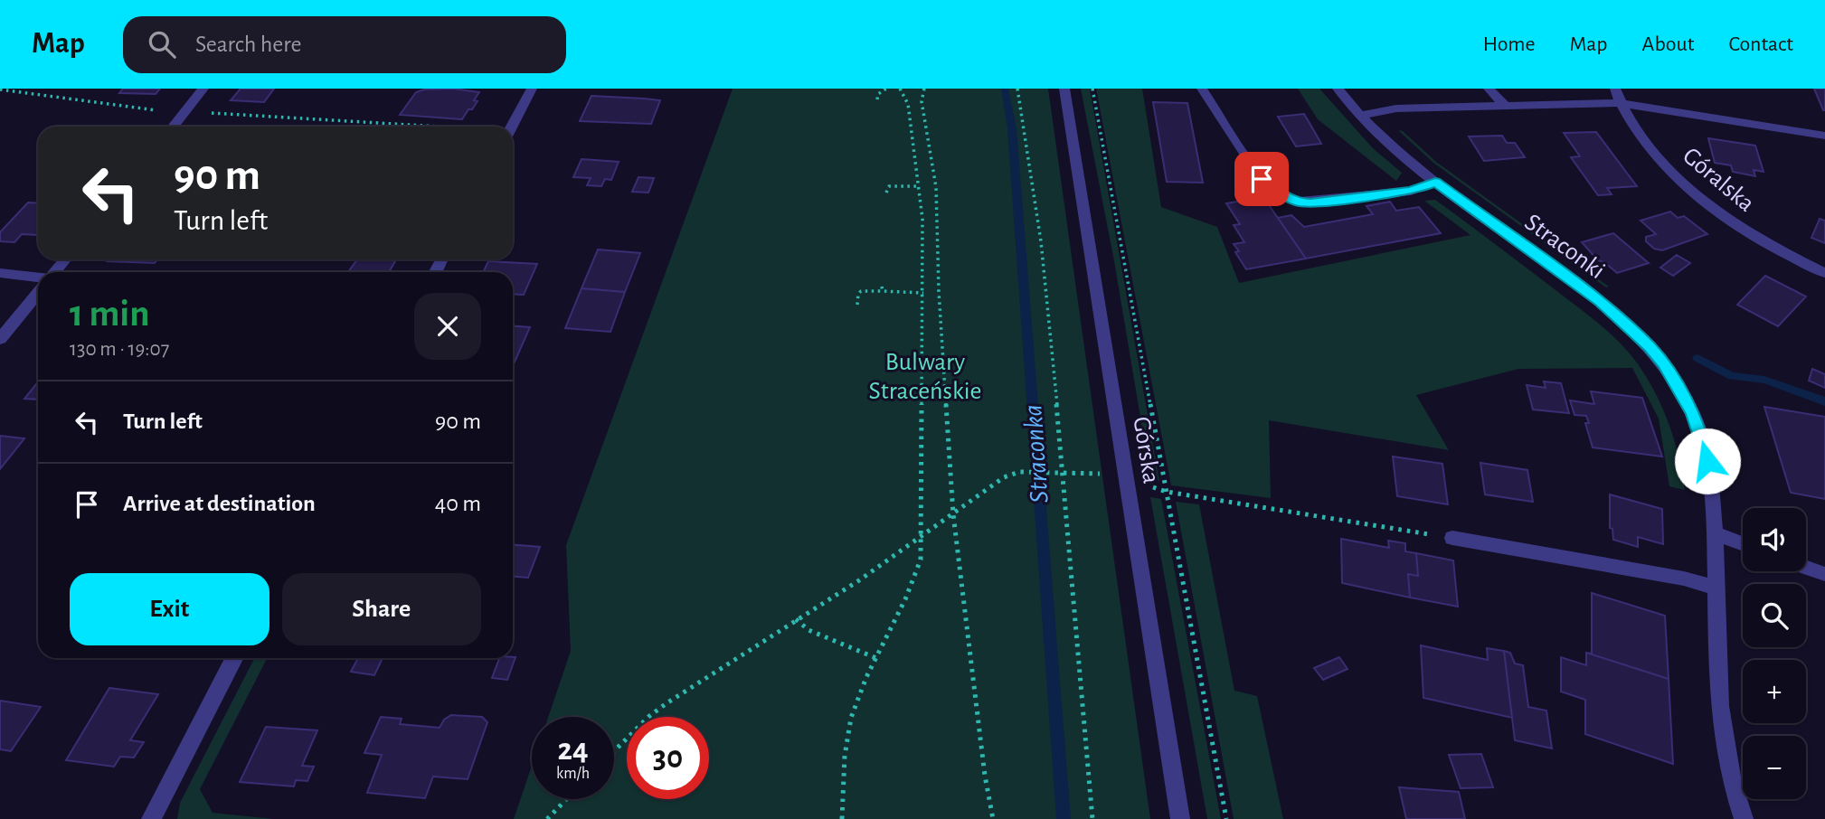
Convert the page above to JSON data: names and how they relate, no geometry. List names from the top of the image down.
{
  "streets": {
    "street": ["Góralska", "Straconki", "Górska"]
  },
  "water": ["Straconka"],
  "parks": ["Bulwary Straceńskie"],
  "page": {
    "header": "Map",
    "search": "Search here",
    "nav": [
      "Home",
      "Map",
      "About",
      "Contact"
    ],
    "turn": ["90 m", "Turn left"],
    "heading": ["1 min", "130 m · 19:07"],
    "list": [
      {
        "name": "Turn left",
        "value": "90 m"
      },
      {
        "name": "Arrive at destination",
        "value": "40 m"
      }
    ],
    "map_buttons": ["+", "−"],
    "buttons": ["Exit", "Share"],
    "speed": "24 km/h",
    "limit": "30"
  }
}
